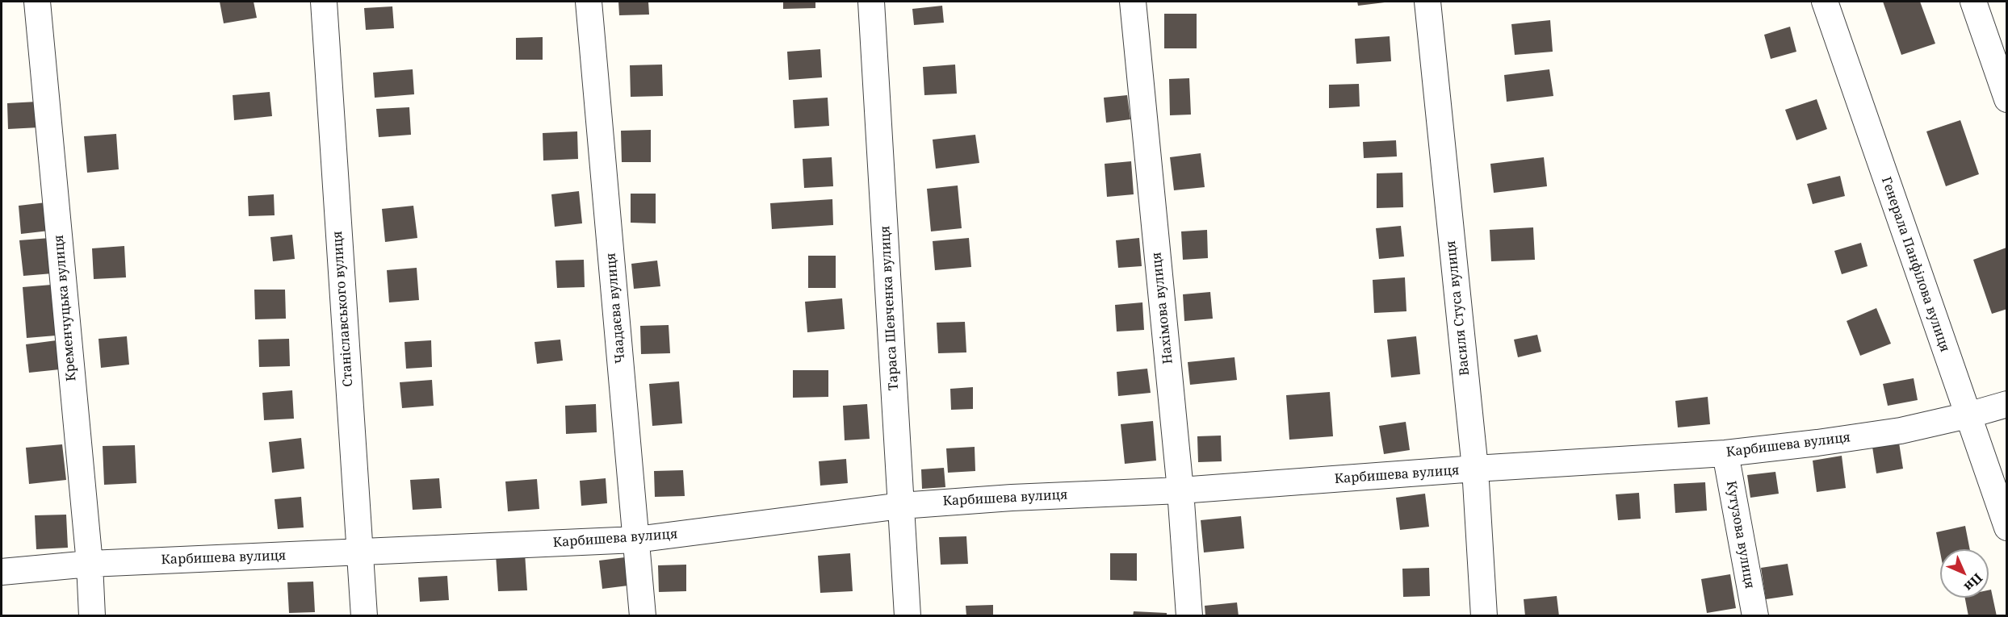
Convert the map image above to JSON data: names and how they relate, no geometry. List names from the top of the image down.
{
  "streets": {
    "street": [
      "Генерала Панфілова вулиця",
      "Кременчуцька вулиця",
      "Чаадаєва вулиця",
      "Тараса Шевченка вулиця",
      "Нахімова вулиця",
      "Василя Стуса вулиця",
      "Станіславського вулиця",
      "Карбишева вулиця",
      "Кутузова вулиця"
    ]
  },
  "crossings": [
    ["Генерала Панфілова вулиця", "Карбишева вулиця"],
    ["Кременчуцька вулиця", "Карбишева вулиця"],
    ["Чаадаєва вулиця", "Карбишева вулиця"],
    ["Тараса Шевченка вулиця", "Карбишева вулиця"],
    ["Нахімова вулиця", "Карбишева вулиця"],
    ["Василя Стуса вулиця", "Карбишева вулиця"],
    ["Станіславського вулиця", "Карбишева вулиця"],
    ["Карбишева вулиця", "Кутузова вулиця"]
  ],
  "north": "bottom right"
}
